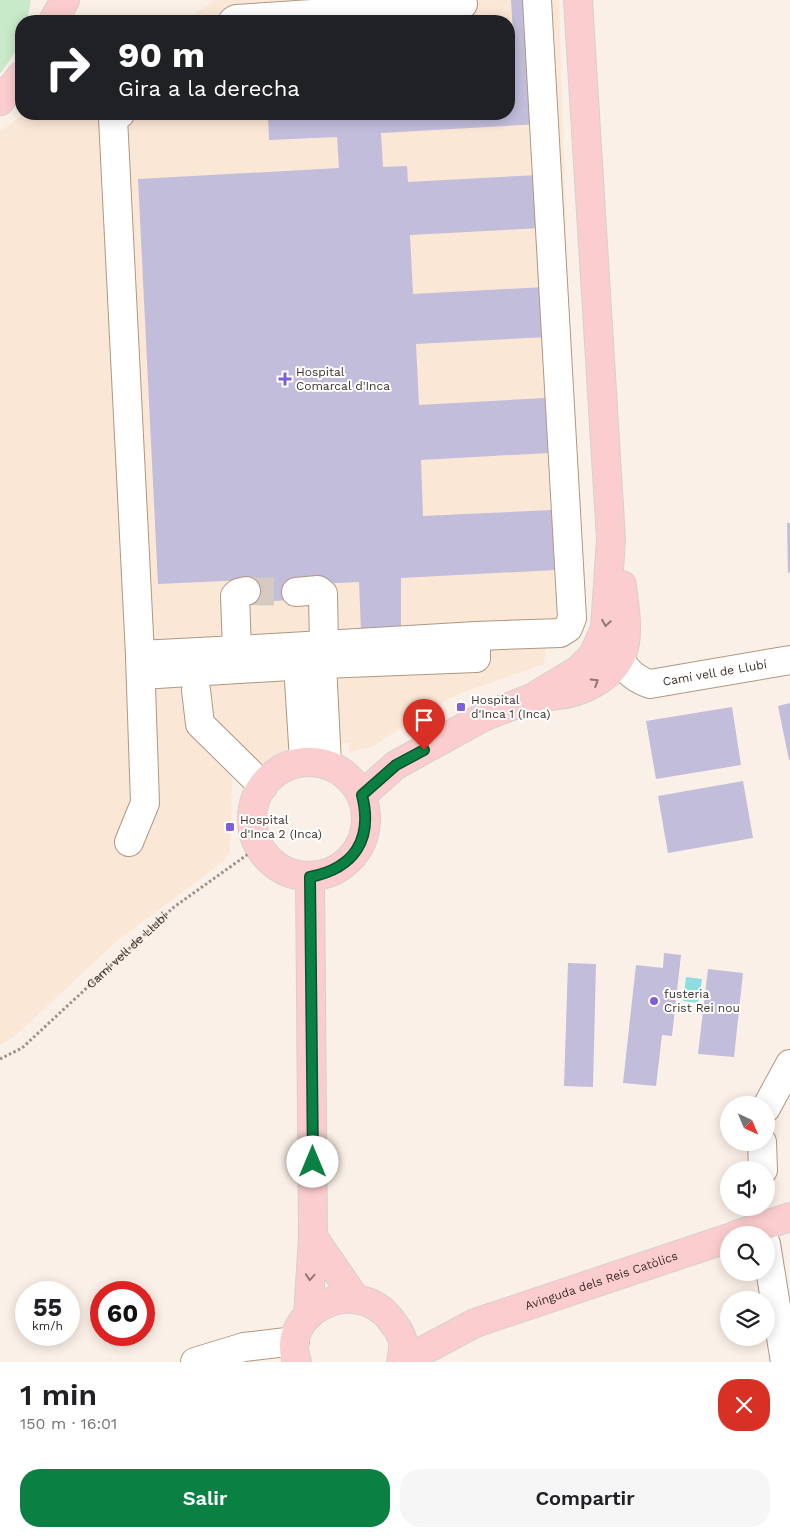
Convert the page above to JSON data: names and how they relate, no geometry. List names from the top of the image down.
{
  "streets": {
    "main road": ["Avinguda dels Reis Catòlics"],
    "street": ["Camí vell de Llubí"]
  },
  "places": {
    "health": ["Hospital Comarcal d'Inca"],
    "transit": ["Hospital d'Inca 1 (Inca)", "Hospital d'Inca 2 (Inca)"],
    "other": ["fusteria Crist Rei nou"]
  },
  "north": "bottom right",
  "page": {
    "turn": ["90 m", "Gira a la derecha"],
    "speed": "55 km/h",
    "limit": "60",
    "heading": ["1 min", "150 m · 16:01"],
    "buttons": ["Salir", "Compartir"]
  }
}
